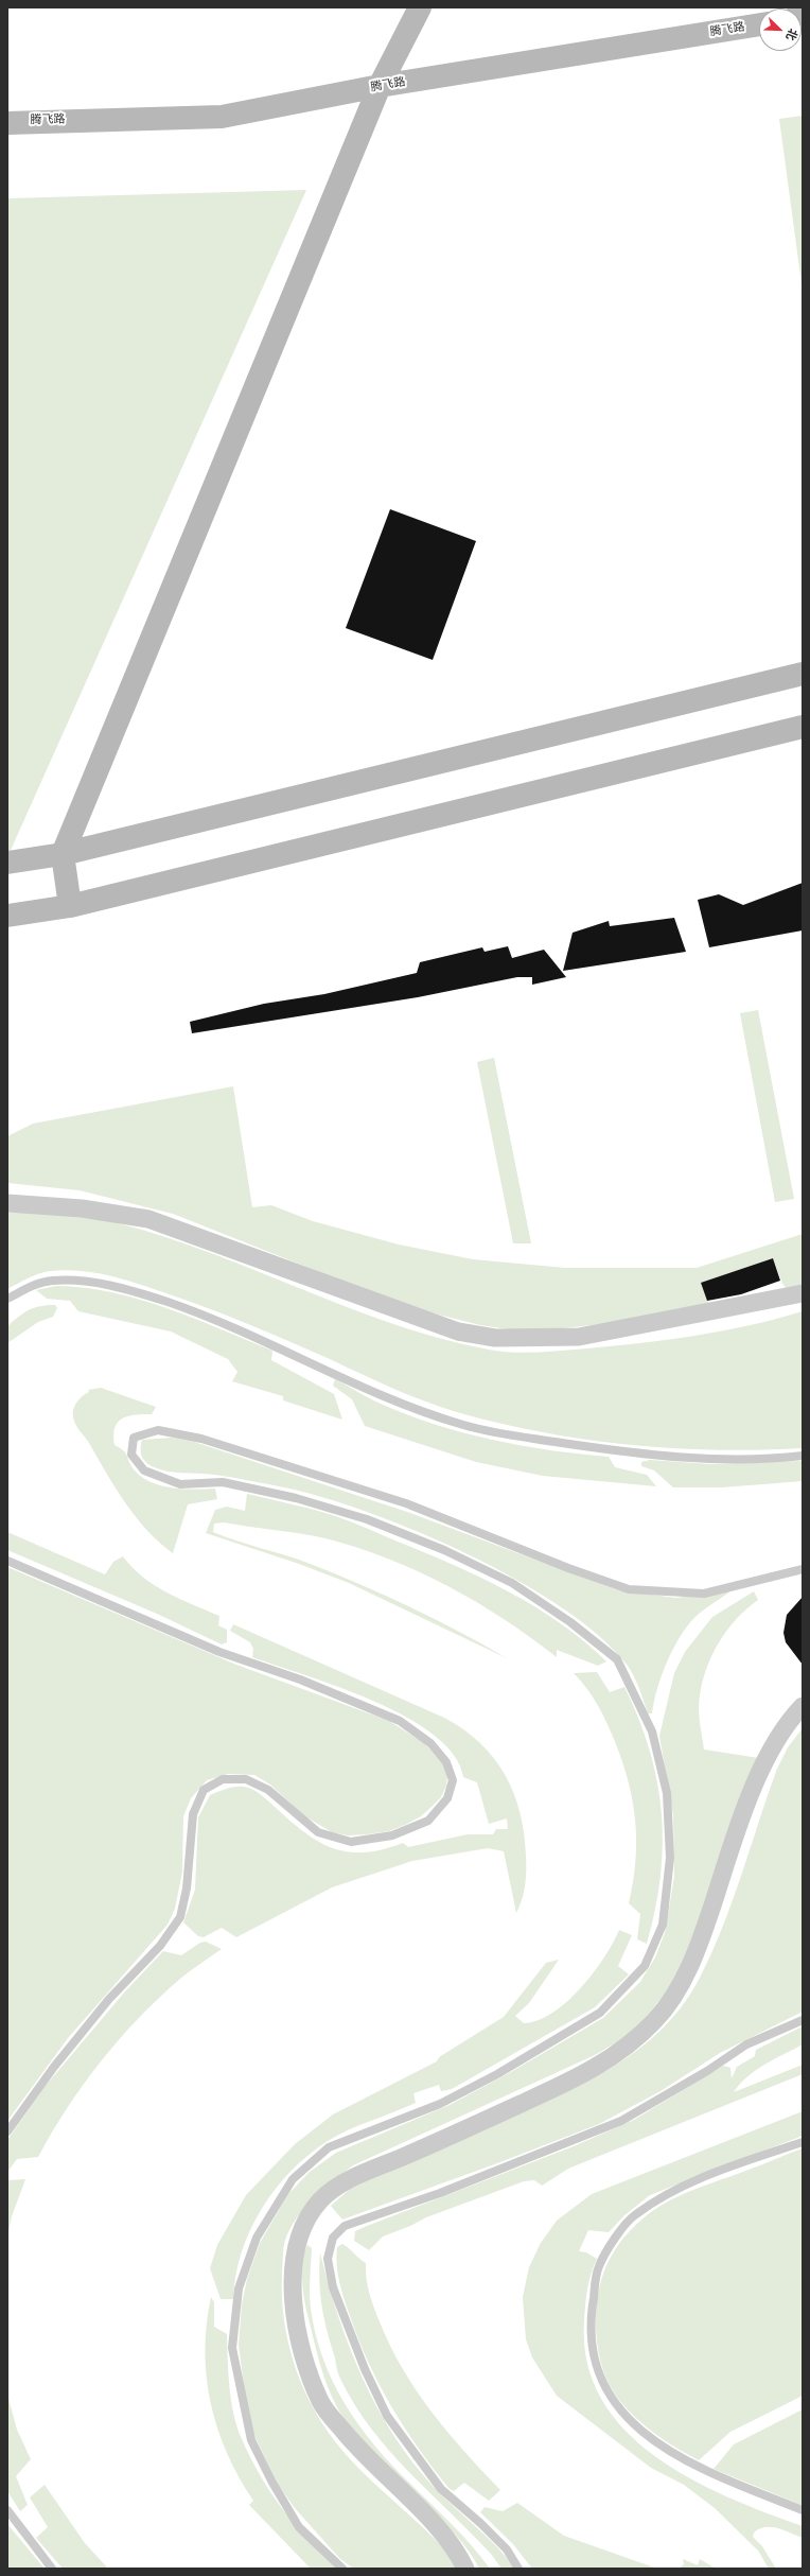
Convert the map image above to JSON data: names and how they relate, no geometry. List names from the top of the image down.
{
  "streets": {
    "street": ["腾飞路"]
  },
  "north": "bottom right"
}
